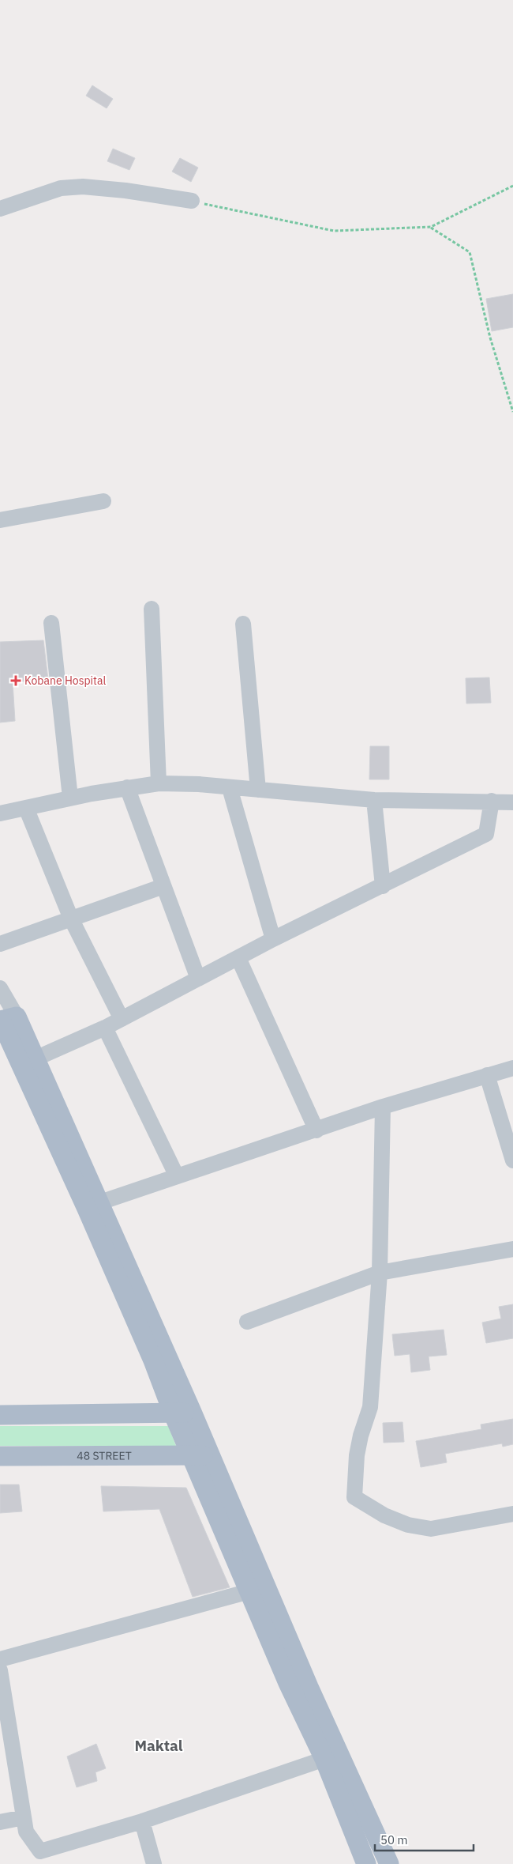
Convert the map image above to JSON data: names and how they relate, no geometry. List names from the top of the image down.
{
  "streets": {
    "main road": ["48 STREET"]
  },
  "districts": ["Maktal"],
  "places": {
    "health": ["Kobane Hospital"]
  },
  "scale_bar": "50 m"
}
